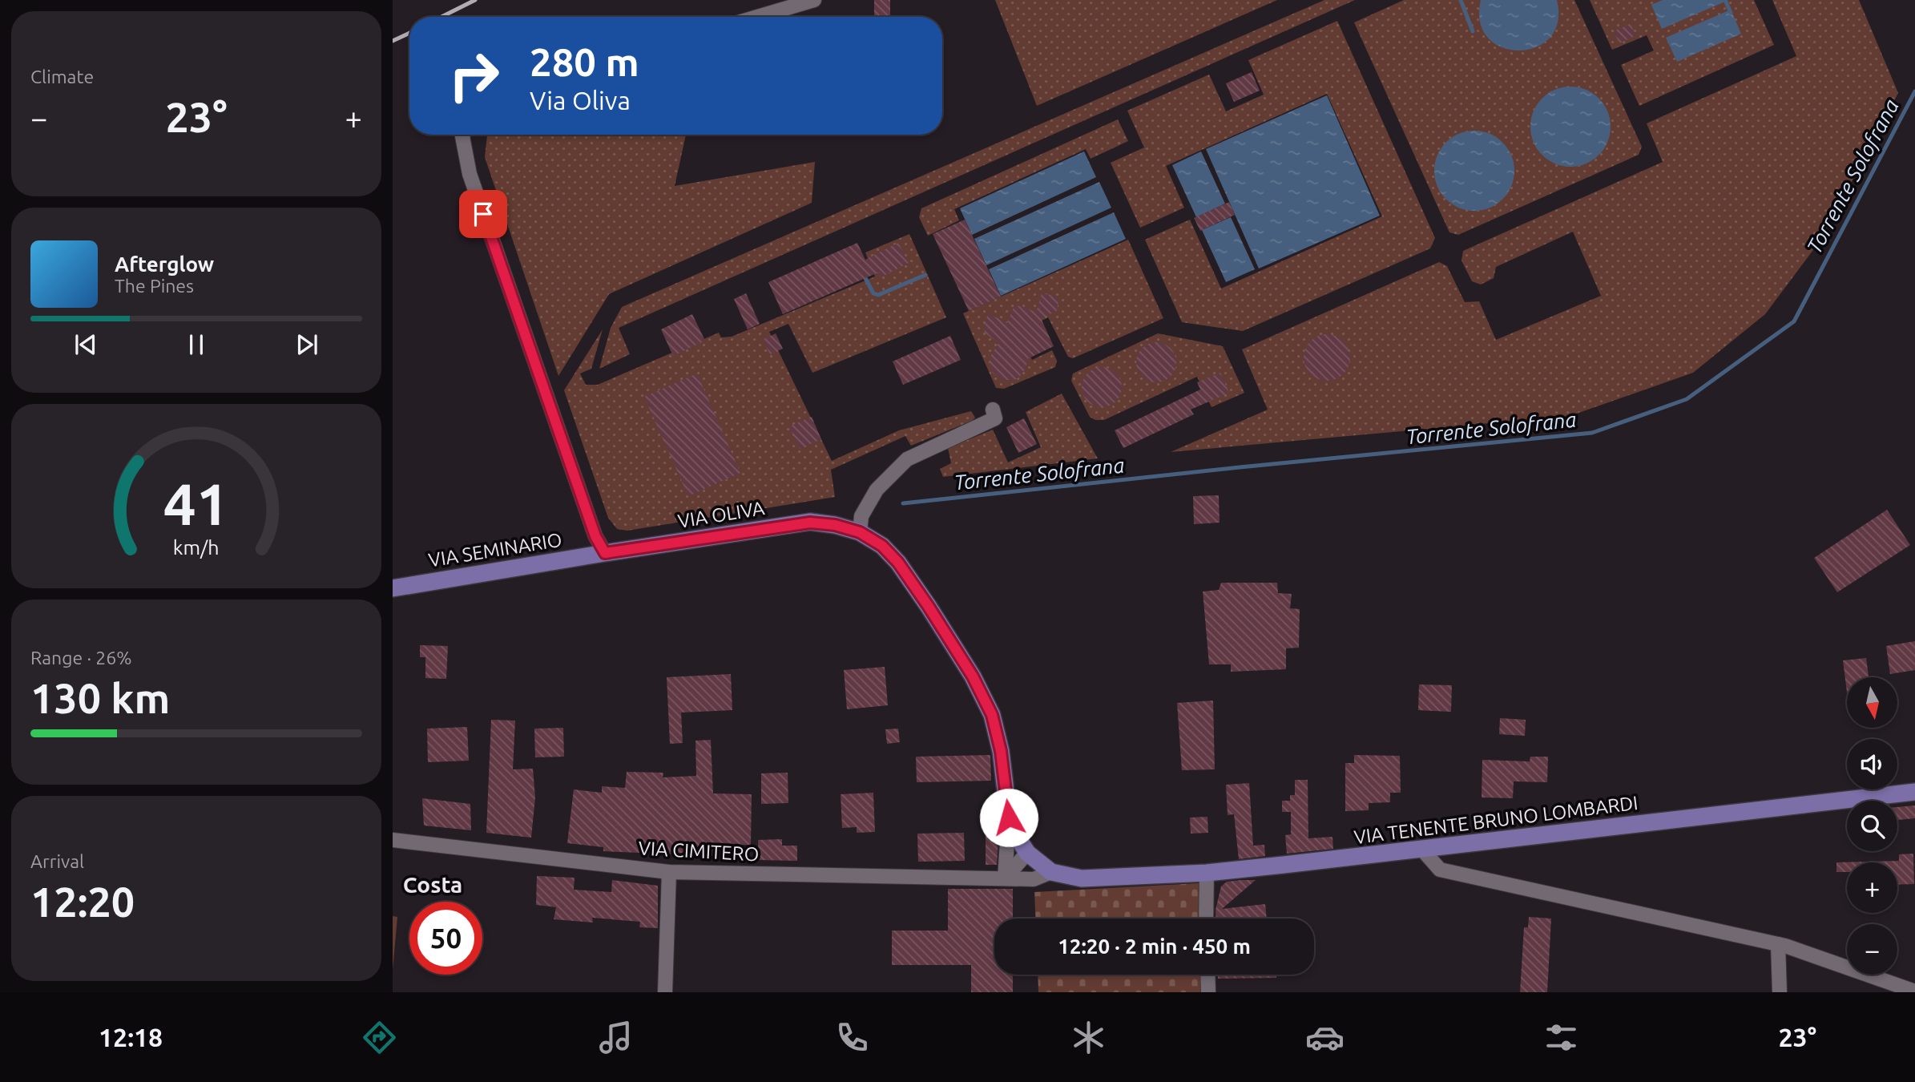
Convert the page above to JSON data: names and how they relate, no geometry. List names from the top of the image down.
{
  "streets": {
    "main road": ["VIA OLIVA", "VIA SEMINARIO", "VIA TENENTE BRUNO LOMBARDI"],
    "street": ["VIA CIMITERO"]
  },
  "crossings": [
    ["VIA OLIVA", "VIA SEMINARIO"],
    ["VIA OLIVA", "VIA TENENTE BRUNO LOMBARDI"],
    ["VIA OLIVA", "VIA CIMITERO"]
  ],
  "districts": ["Costa"],
  "water": ["Torrente Solofrana"],
  "north": "bottom",
  "page": {
    "tile": [
      "Climate",
      ["Range · 26%", "130 km"],
      ["Arrival", "12:20"]
    ],
    "turn": ["280 m", "Via Oliva"],
    "heat": ["−", "23°", "+"],
    "song": ["Afterglow", "The Pines"],
    "map_buttons": ["+", "−"],
    "limit": "50",
    "trip": "12:20 · 2 min · 450 m",
    "tabs": ["12:18", "23°"],
    "gauge": ["41", "km/h"]
  }
}
